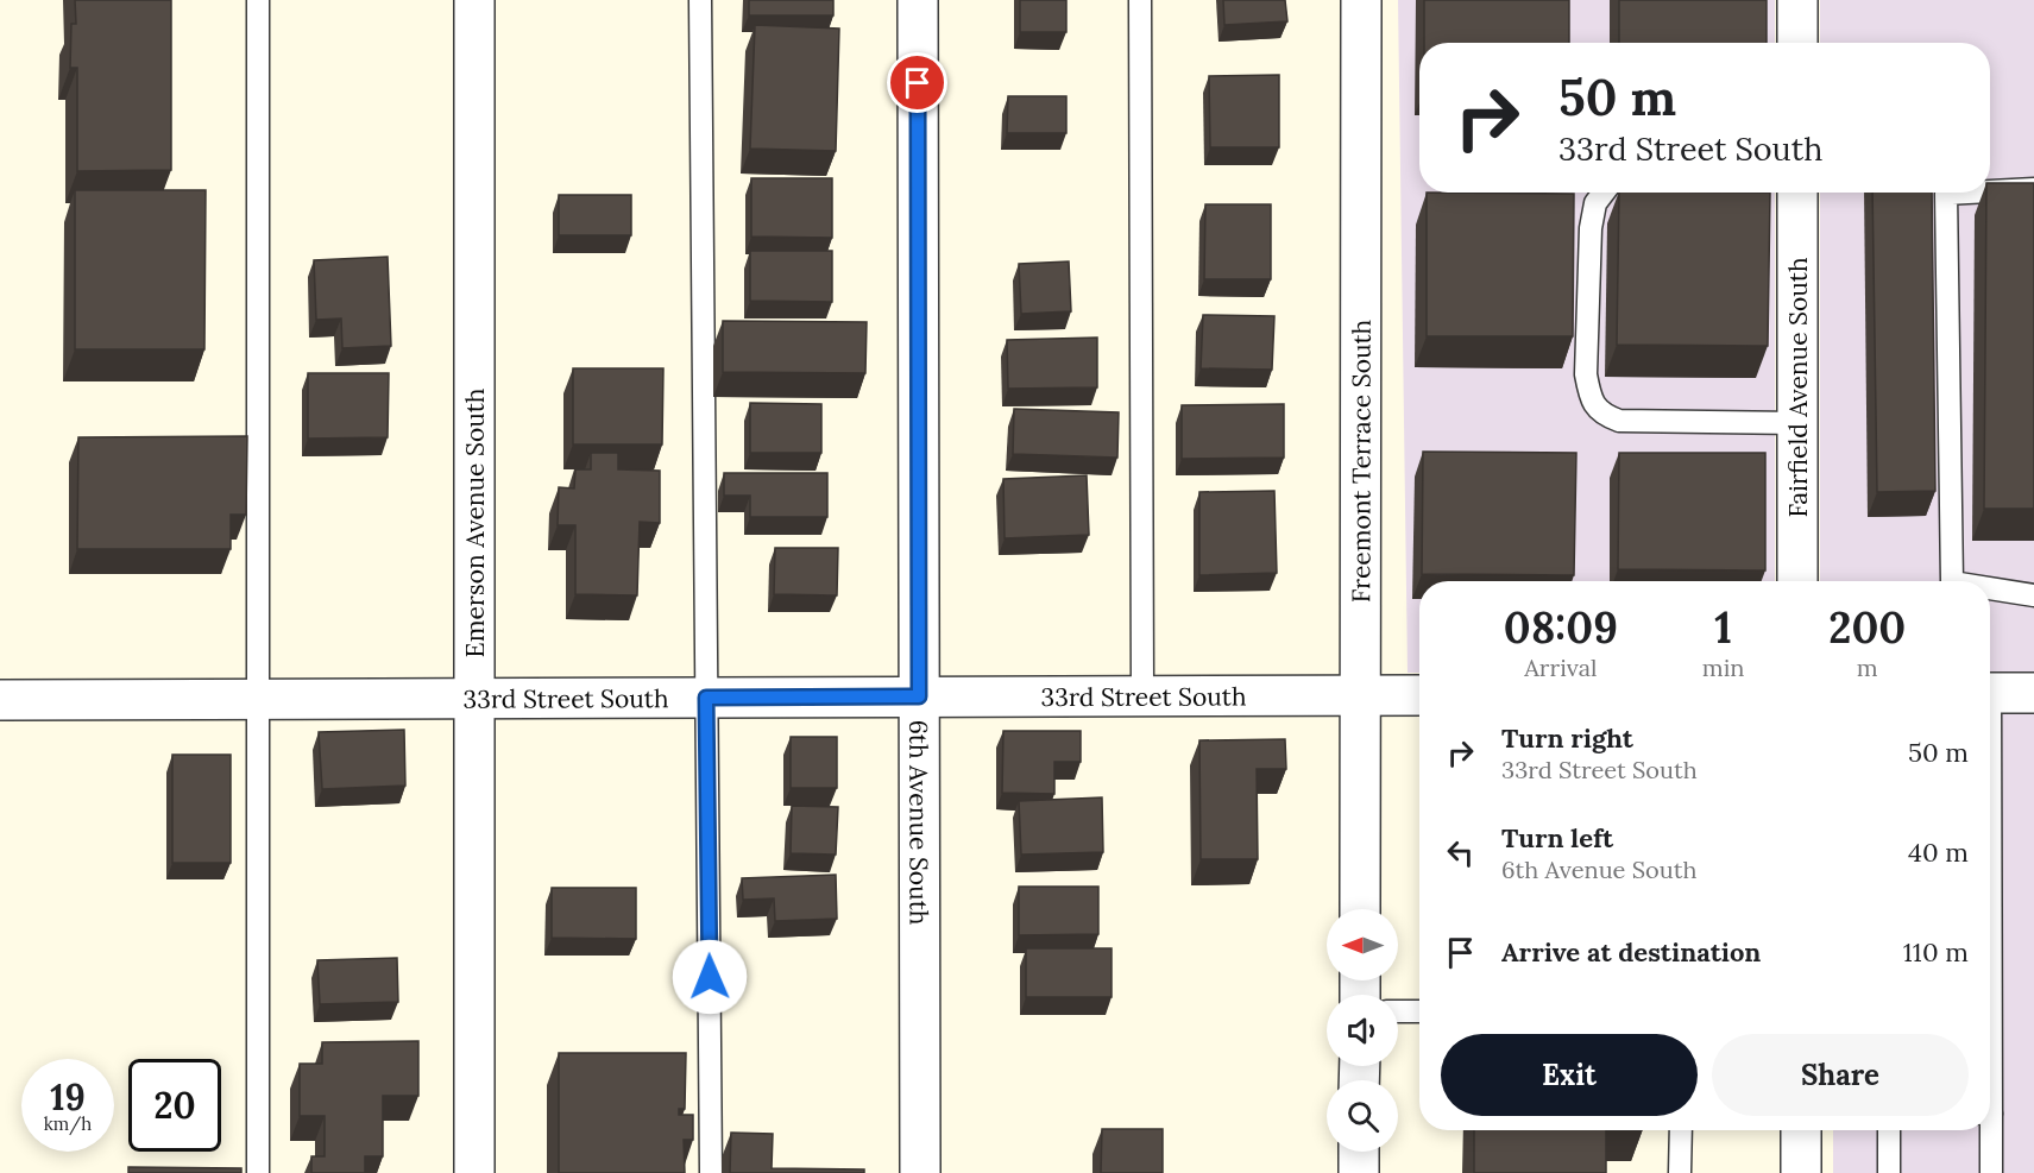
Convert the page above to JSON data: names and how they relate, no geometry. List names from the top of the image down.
{
  "streets": {
    "street": [
      "Fairfield Avenue South",
      "Freemont Terrace South",
      "Emerson Avenue South",
      "33rd Street South",
      "6th Avenue South"
    ]
  },
  "crossings": [
    ["Freemont Terrace South", "33rd Street South"],
    ["Emerson Avenue South", "33rd Street South"],
    ["33rd Street South", "6th Avenue South"]
  ],
  "north": "left",
  "page": {
    "turn": ["50 m", "33rd Street South"],
    "eta": [
      "08:09",
      "Arrival",
      "1",
      "min",
      "200",
      "m"
    ],
    "list": [
      {
        "name": "Turn right",
        "note": "33rd Street South",
        "value": "50 m"
      },
      {
        "name": "Turn left",
        "note": "6th Avenue South",
        "value": "40 m"
      },
      {
        "name": "Arrive at destination",
        "value": "110 m"
      }
    ],
    "buttons": ["Exit", "Share"],
    "speed": "19 km/h",
    "limit": "20"
  }
}
